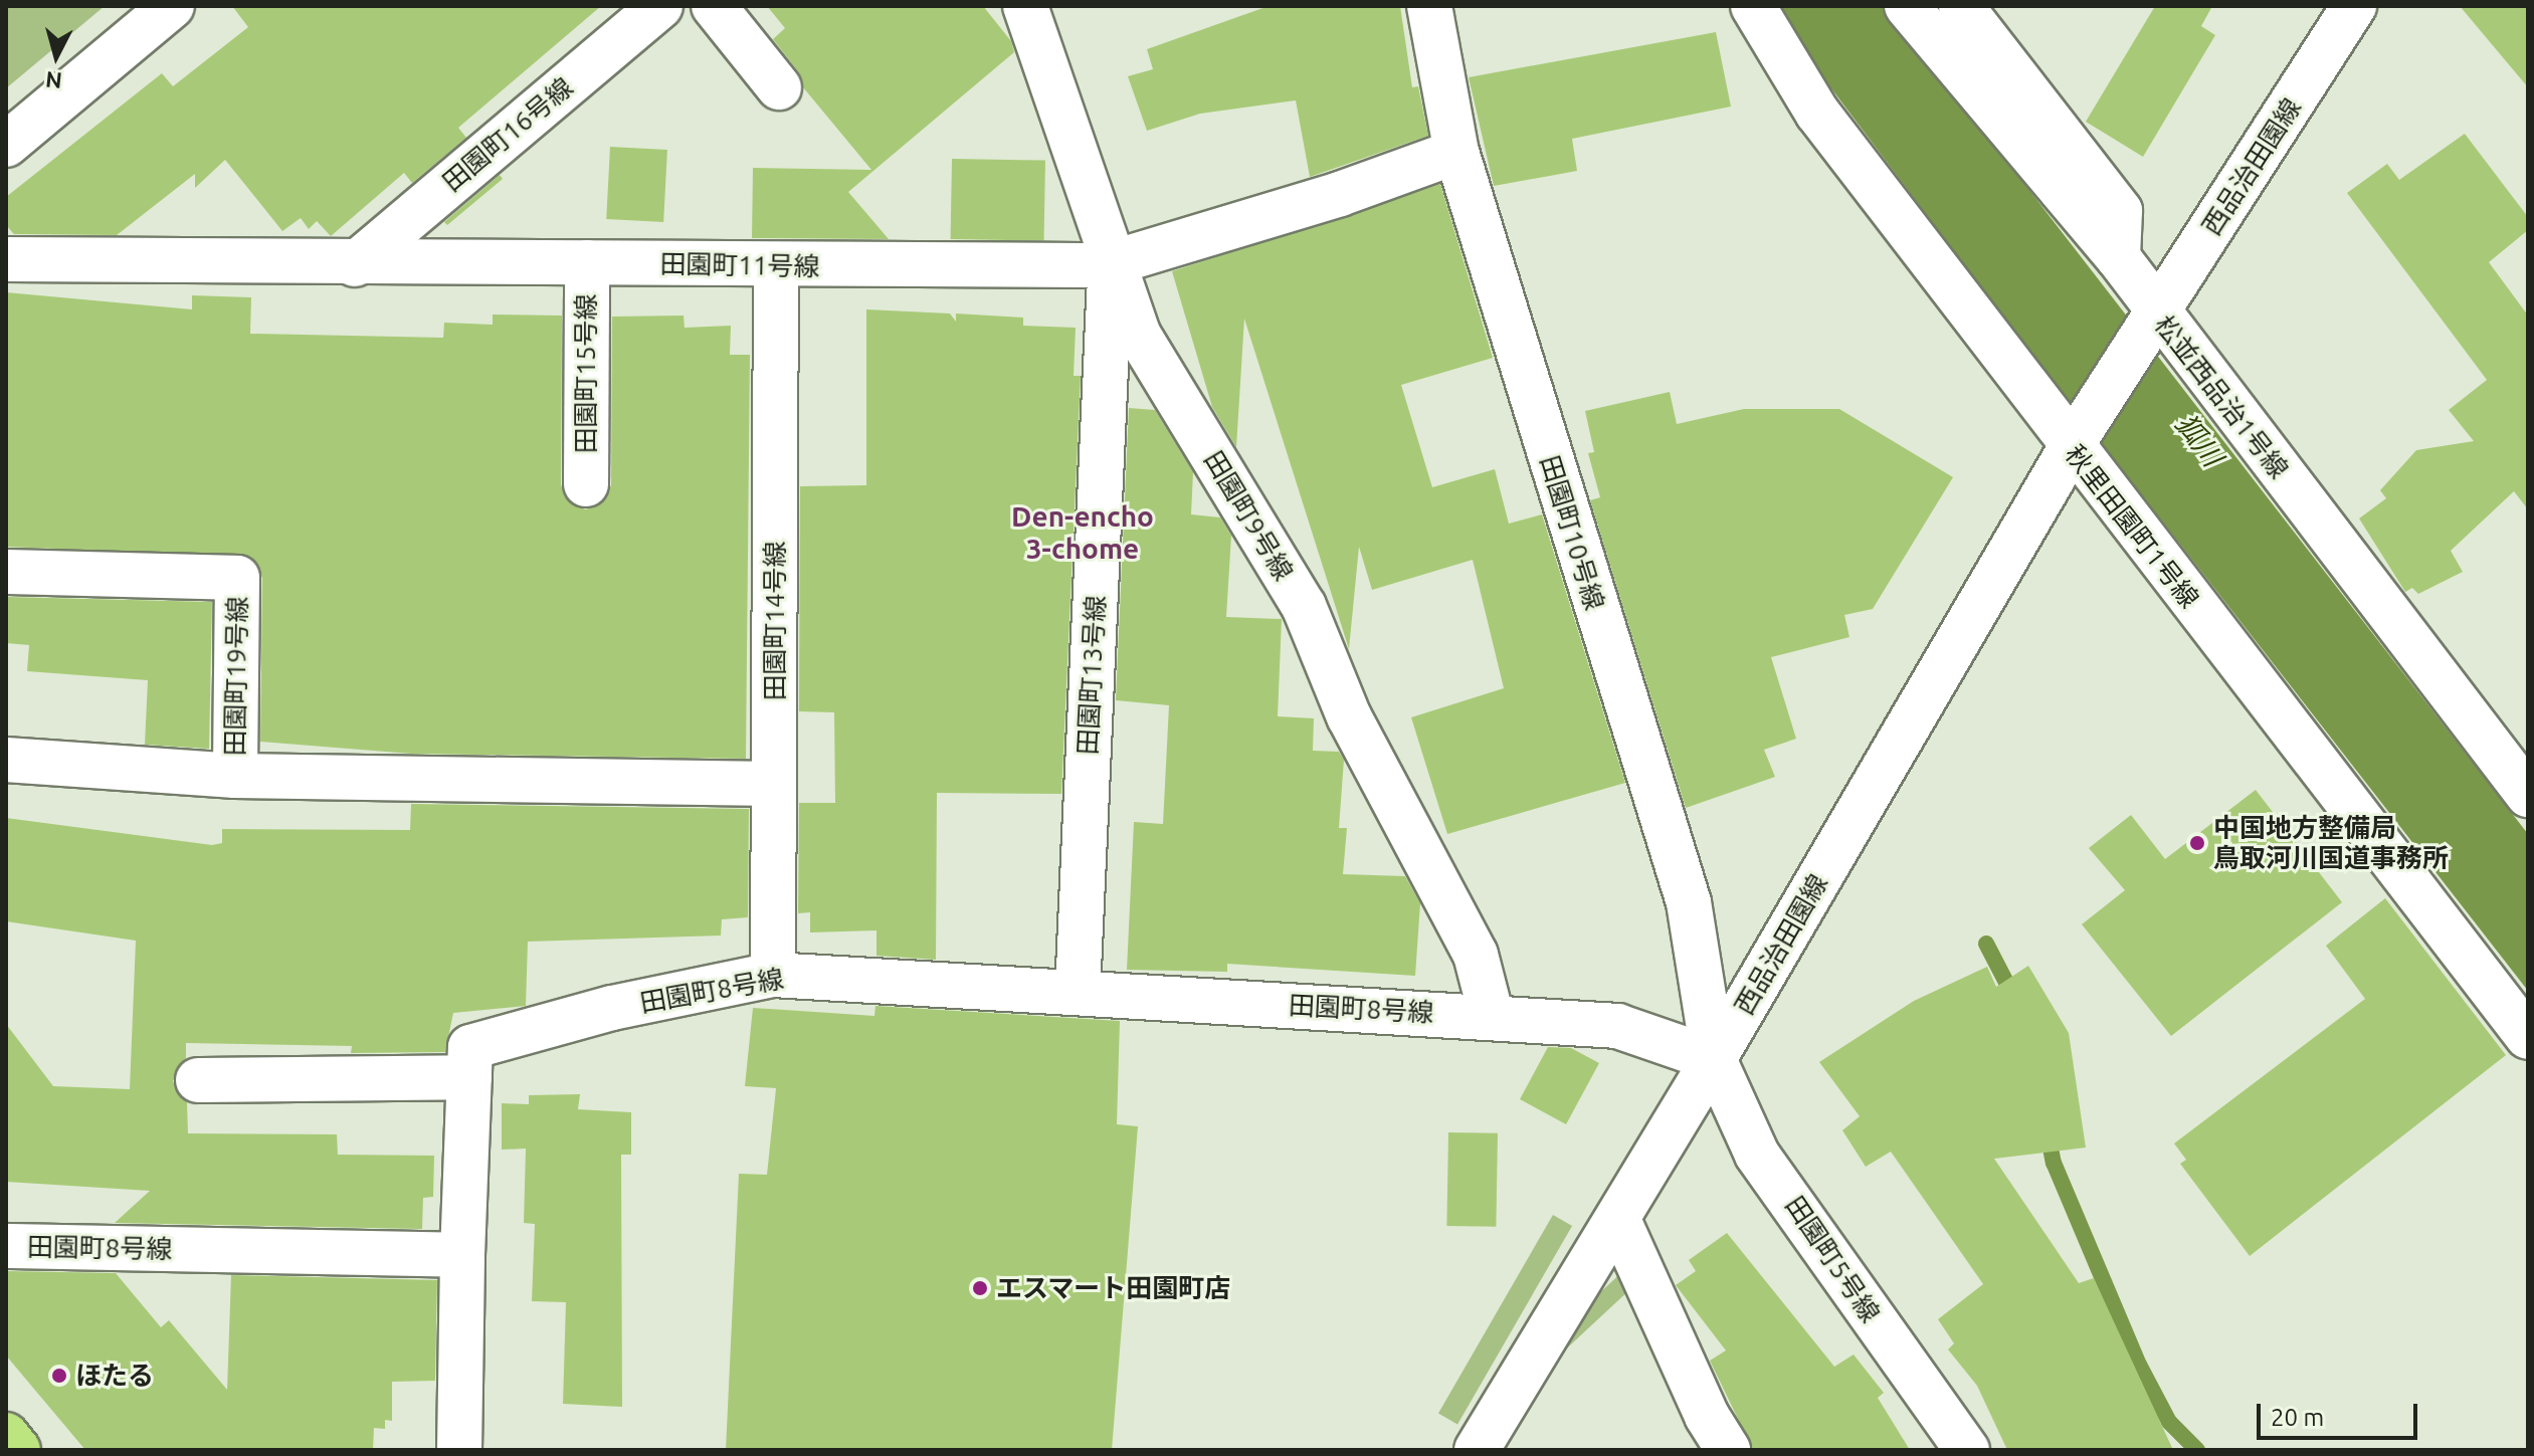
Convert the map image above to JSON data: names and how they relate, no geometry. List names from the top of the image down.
{
  "streets": {
    "street": [
      "田園町16号線",
      "西品治田園線",
      "田園町11号線",
      "田園町15号線",
      "松並西品治1号線",
      "田園町9号線",
      "秋里田園町1号線",
      "田園町10号線",
      "田園町14号線",
      "田園町13号線",
      "田園町19号線",
      "田園町8号線",
      "田園町5号線"
    ]
  },
  "crossings": [
    ["田園町16号線", "田園町11号線"],
    ["西品治田園線", "松並西品治1号線"],
    ["西品治田園線", "秋里田園町1号線"],
    ["西品治田園線", "田園町10号線"],
    ["西品治田園線", "田園町8号線"],
    ["西品治田園線", "田園町5号線"],
    ["田園町11号線", "田園町15号線"],
    ["田園町11号線", "田園町9号線"],
    ["田園町11号線", "田園町10号線"],
    ["田園町11号線", "田園町14号線"],
    ["田園町11号線", "田園町13号線"],
    ["田園町9号線", "田園町13号線"],
    ["田園町9号線", "田園町8号線"],
    ["田園町10号線", "田園町8号線"],
    ["田園町10号線", "田園町5号線"],
    ["田園町14号線", "田園町8号線"],
    ["田園町13号線", "田園町8号線"],
    ["田園町8号線", "田園町5号線"]
  ],
  "districts": ["Den-encho 3-chome"],
  "water": ["狐川"],
  "places": ["中国地方整備局 鳥取河川国道事務所", "エスマート田園町店", "ほたる"],
  "scale_bar": "20 m",
  "north": "bottom"
}
